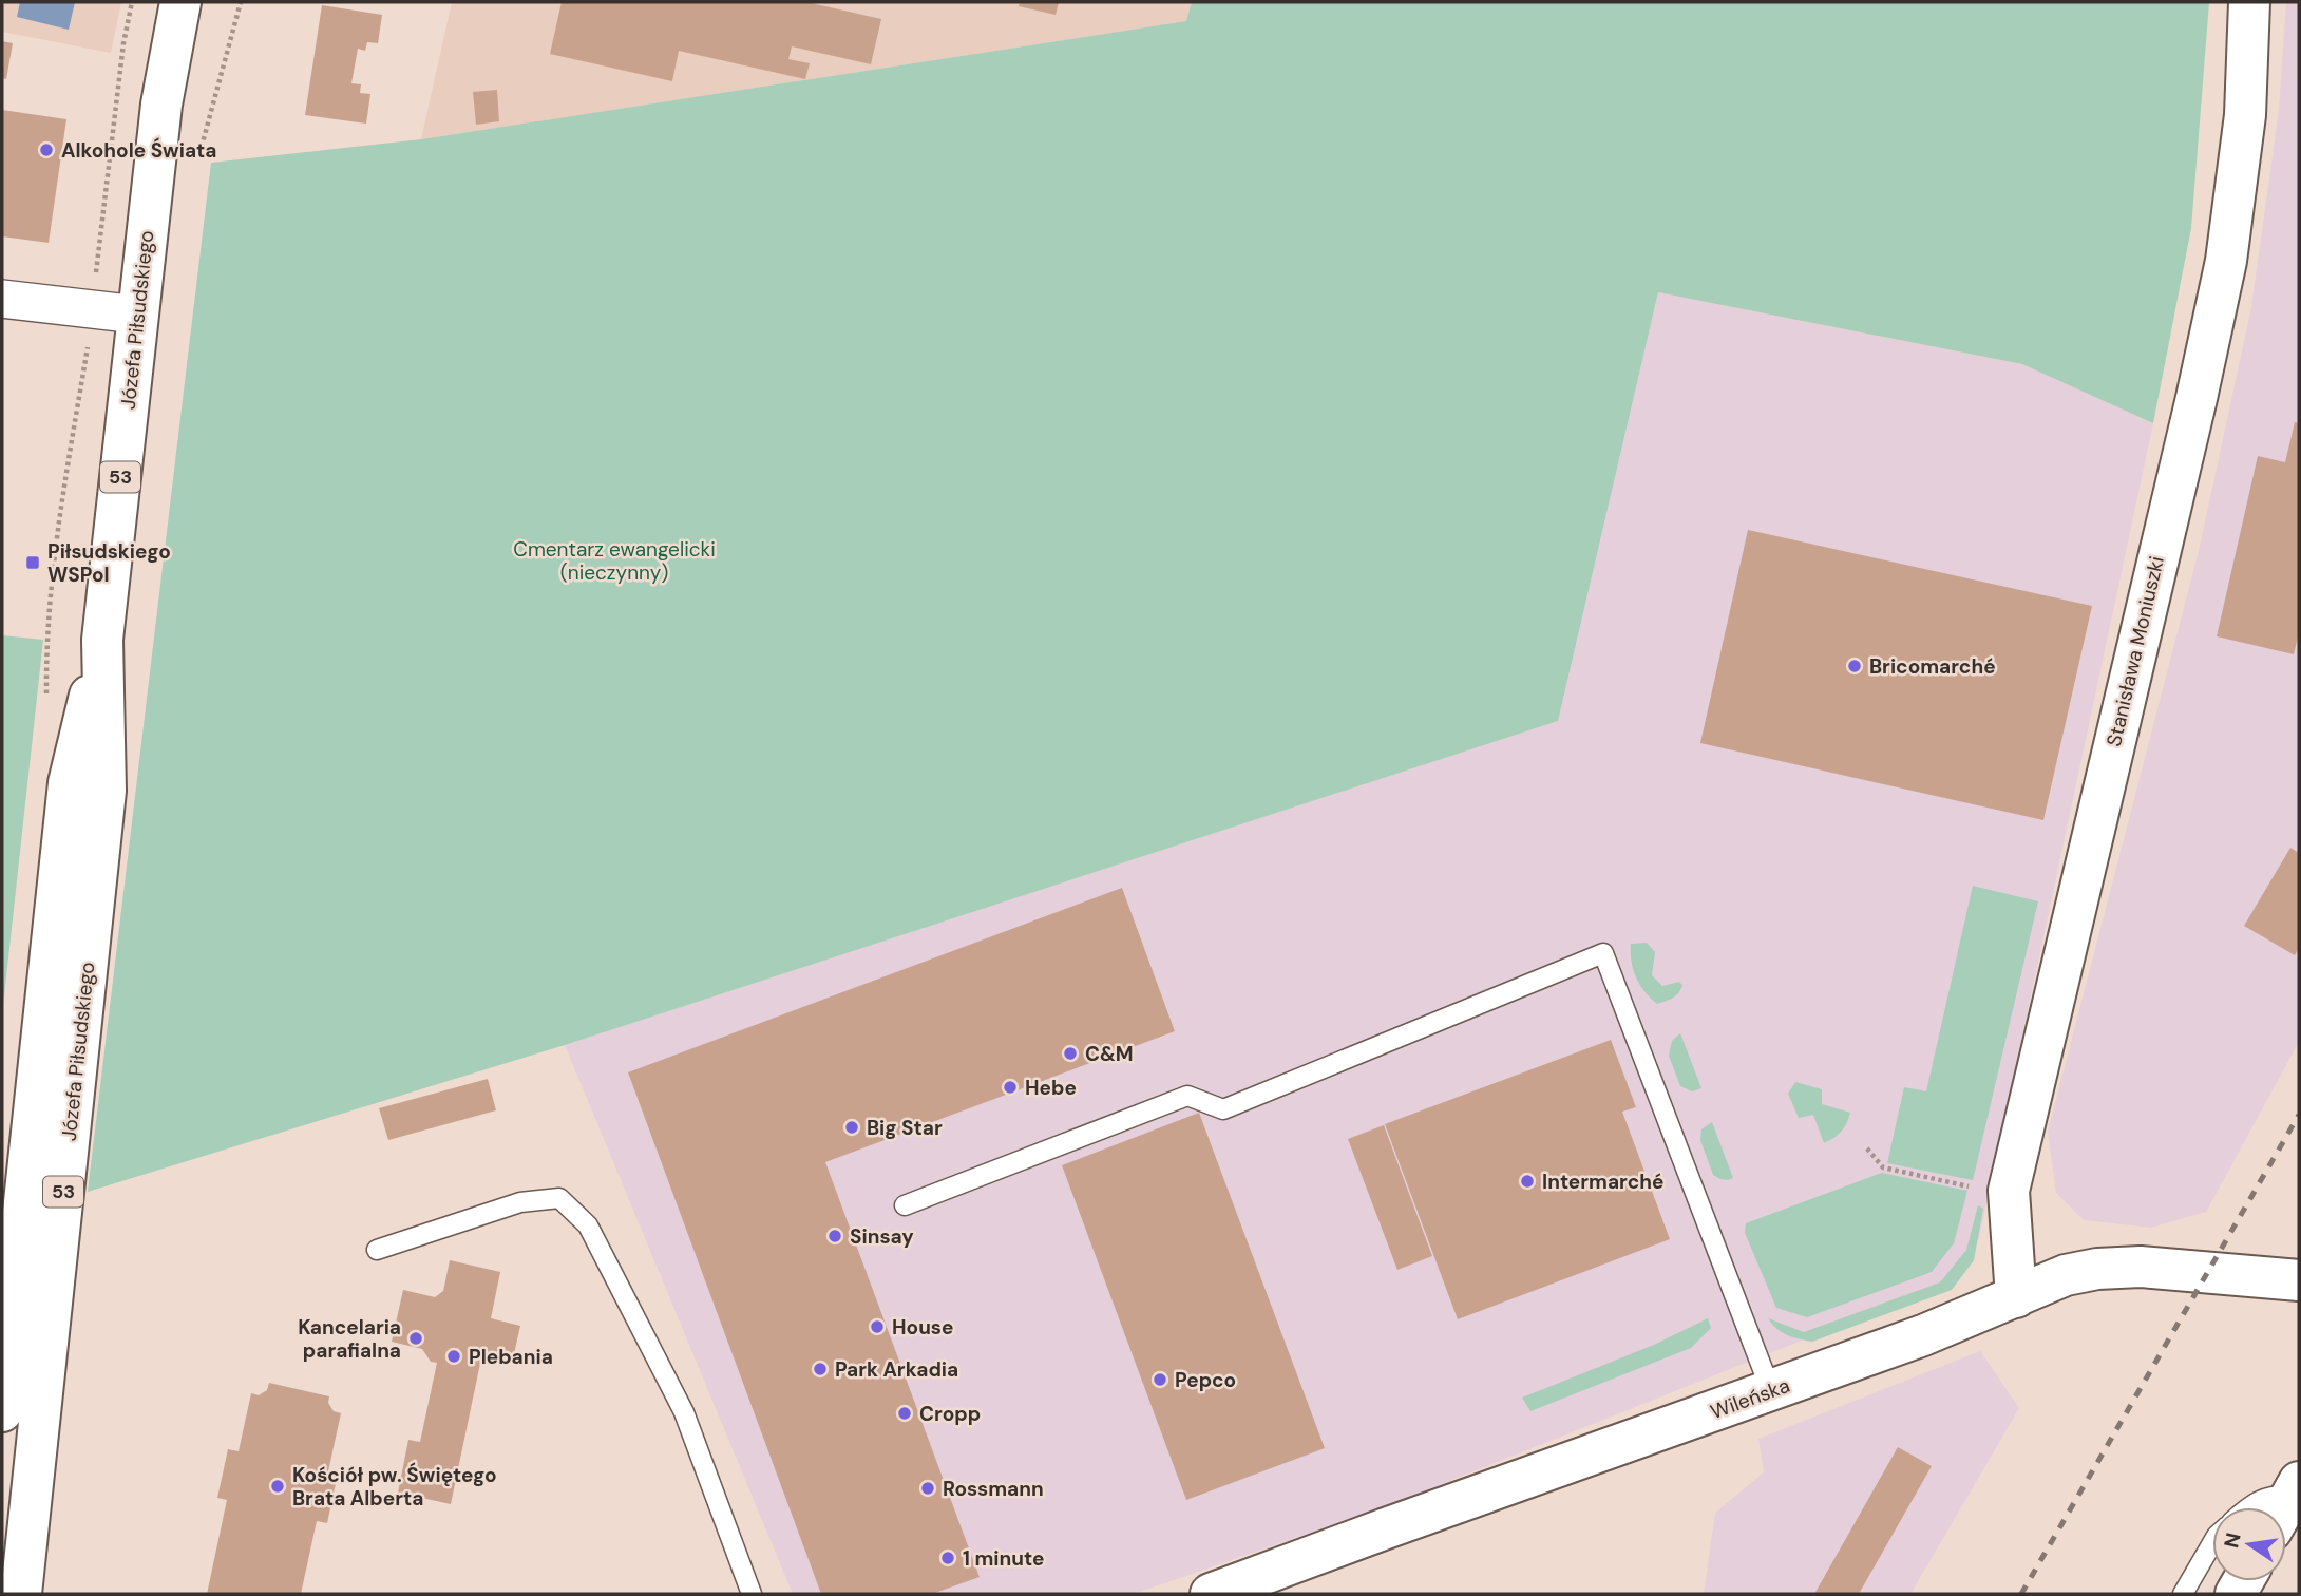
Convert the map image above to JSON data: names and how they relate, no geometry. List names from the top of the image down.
{
  "streets": {
    "street": [
      "Józefa Piłsudskiego",
      "53",
      "Stanisława Moniuszki",
      "Wileńska"
    ]
  },
  "crossings": [
    ["Stanisława Moniuszki", "Wileńska"]
  ],
  "parks": ["Cmentarz ewangelicki (nieczynny)"],
  "places": {
    "other": [
      "Alkohole Świata",
      "Bricomarché",
      "C&M",
      "Hebe",
      "Big Star",
      "Intermarché",
      "Sinsay",
      "House",
      "Kancelaria parafialna",
      "Plebania",
      "Park Arkadia",
      "Pepco",
      "Cropp",
      "Kościół pw. Świętego Brata Alberta",
      "Rossmann",
      "1 minute"
    ],
    "transit": ["Piłsudskiego WSPol"]
  },
  "north": "left"
}
